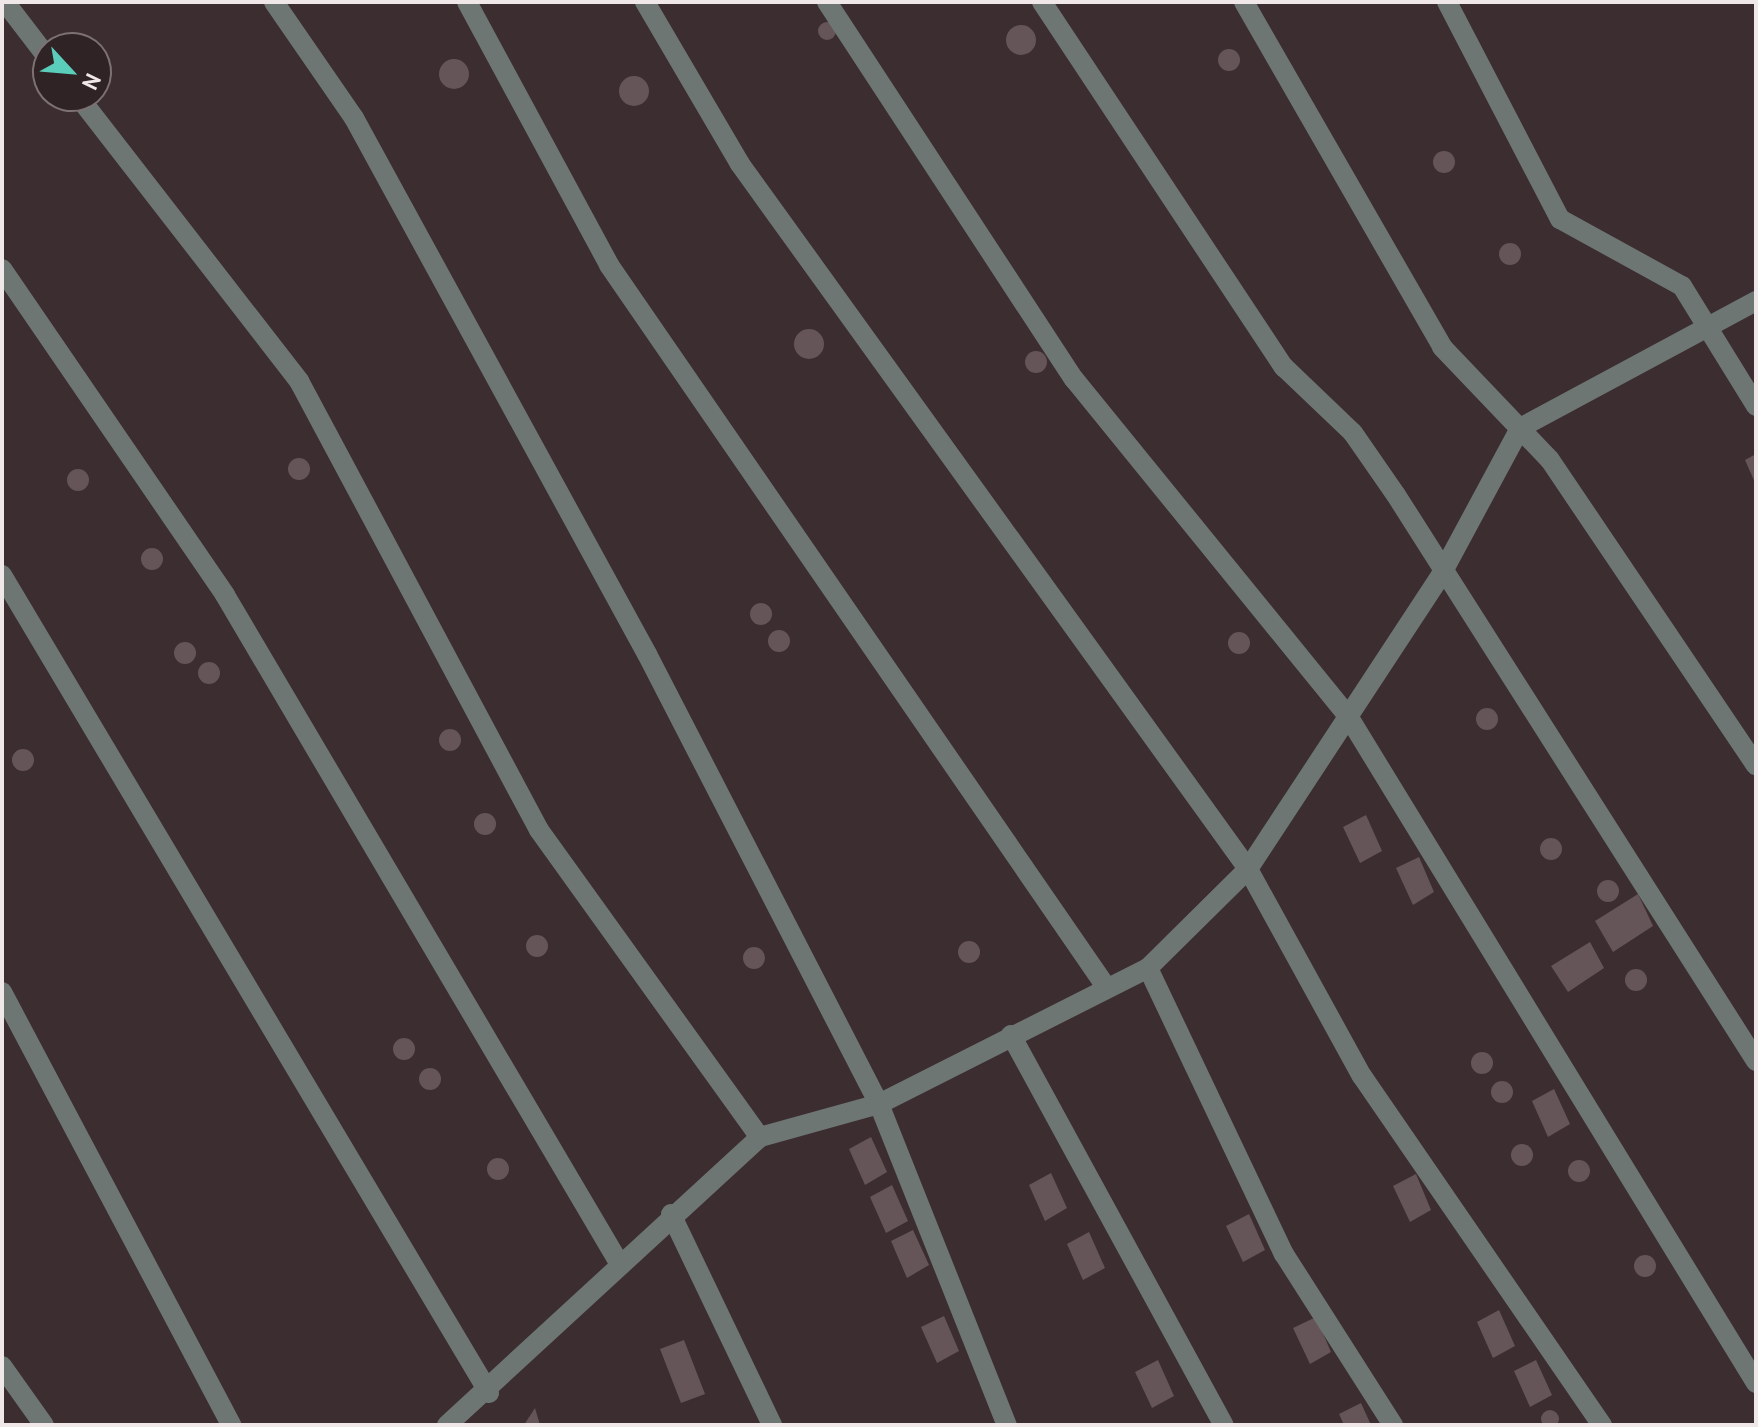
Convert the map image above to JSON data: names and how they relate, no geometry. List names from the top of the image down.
{
  "north": "bottom right"
}
